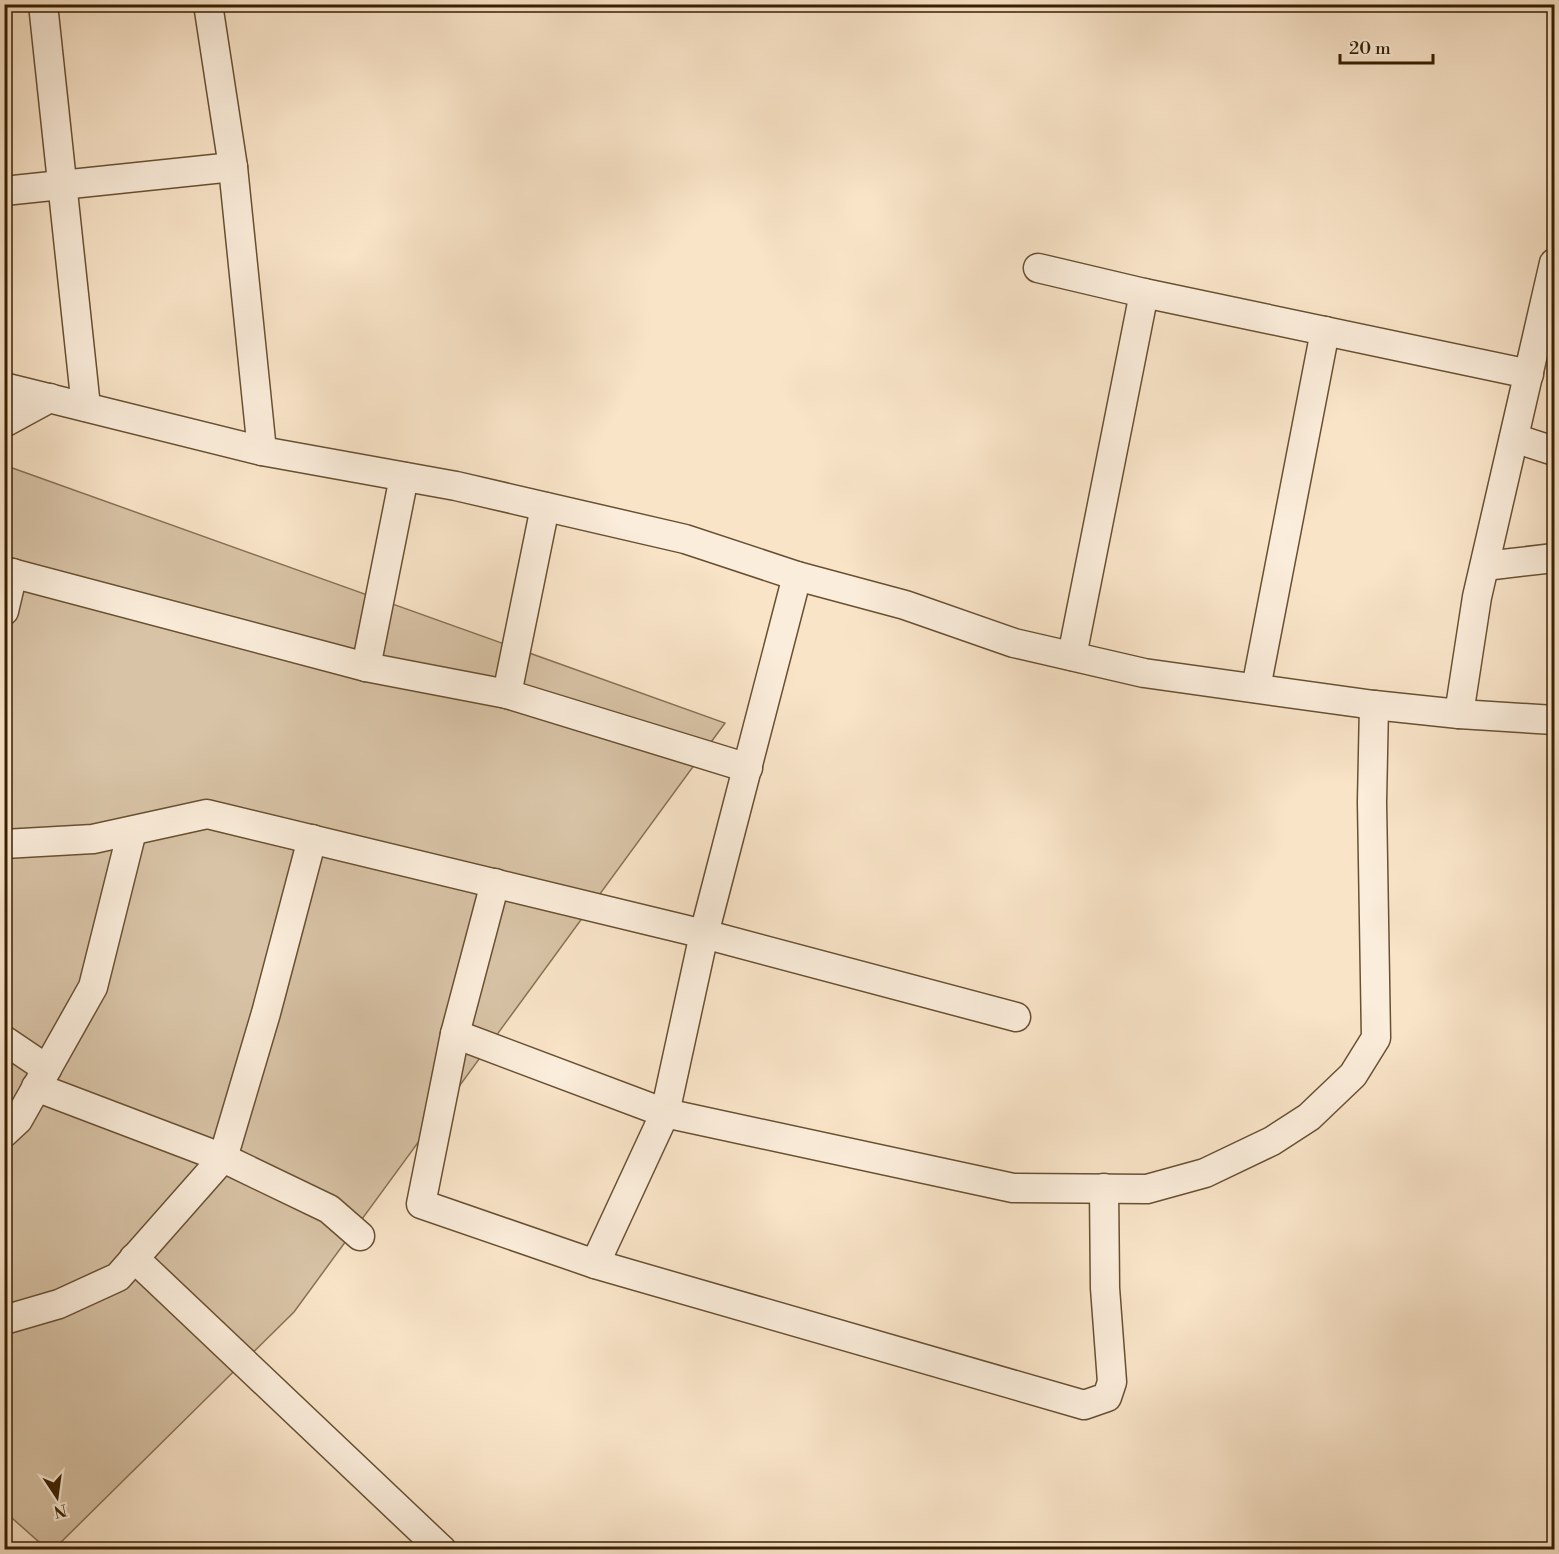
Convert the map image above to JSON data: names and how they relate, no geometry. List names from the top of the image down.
{
  "scale_bar": "20 m",
  "north": "bottom"
}
